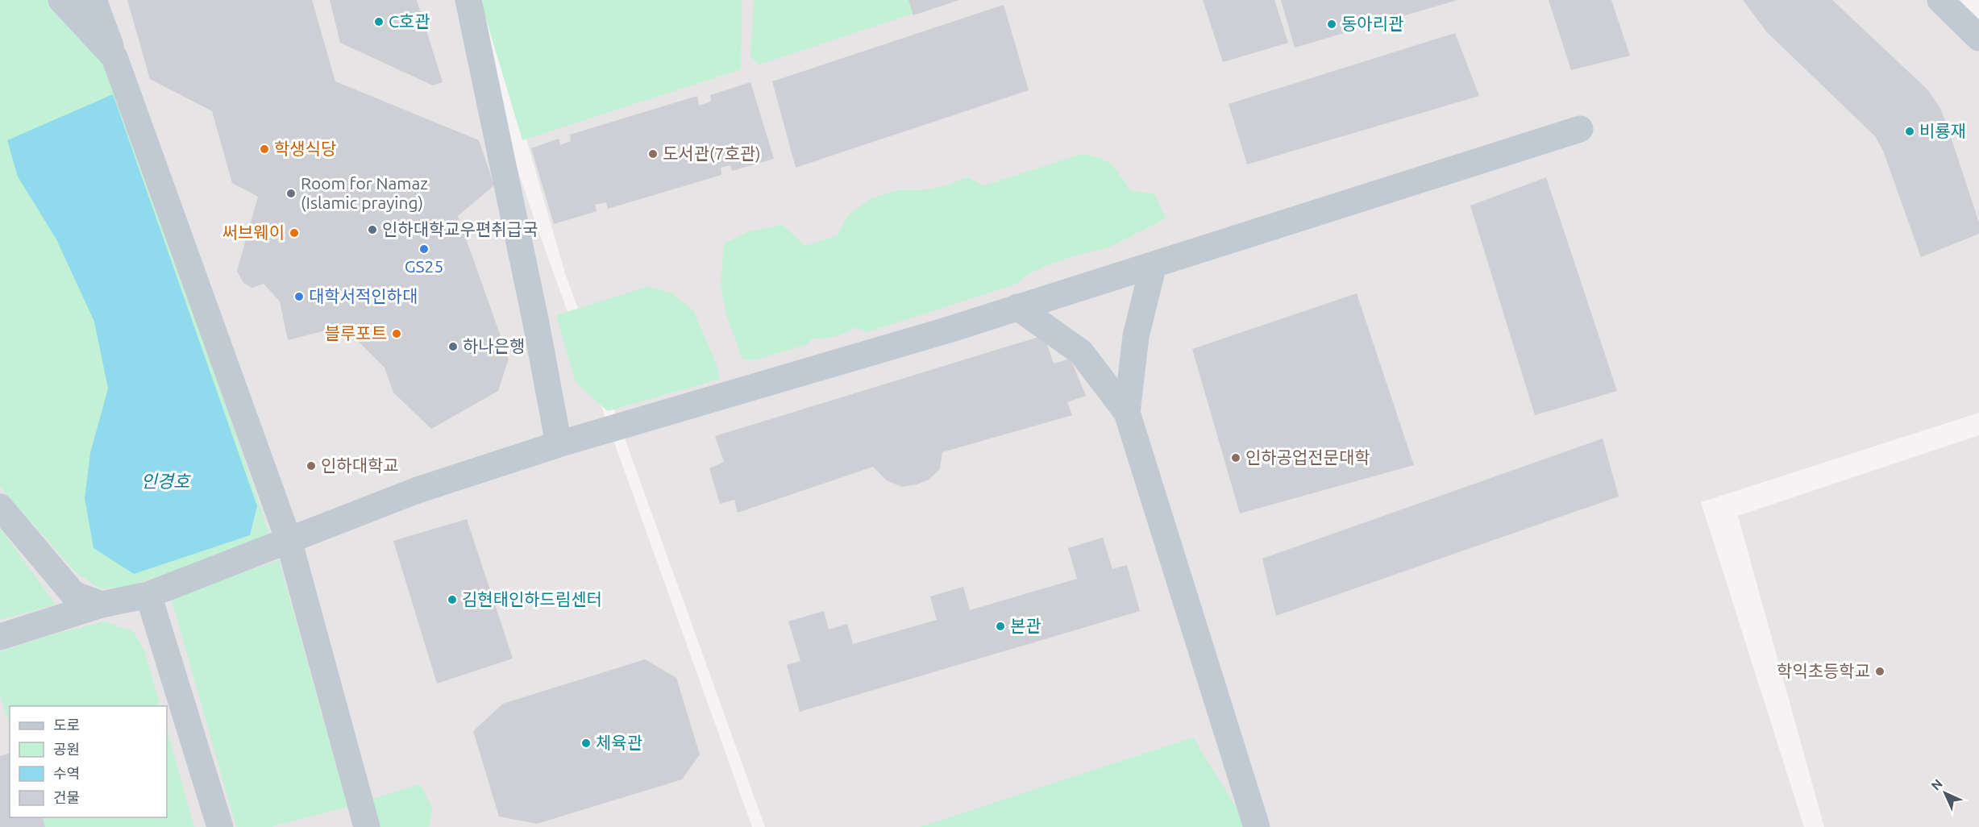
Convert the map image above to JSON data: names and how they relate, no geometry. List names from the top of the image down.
{
  "water": ["인경호"],
  "places": [
    "C호관",
    "동아리관",
    "비룡재",
    "학생식당",
    "도서관(7호관)",
    "Room for Namaz (Islamic praying)",
    "인하대학교우편취급국",
    "써브웨이",
    "GS25",
    "대학서적인하대",
    "블루포트",
    "하나은행",
    "인하공업전문대학",
    "인하대학교",
    "김현태인하드림센터",
    "본관",
    "학익초등학교",
    "체육관"
  ],
  "legend": [
    "도로",
    "공원",
    "수역",
    "건물"
  ],
  "north": "top left"
}
